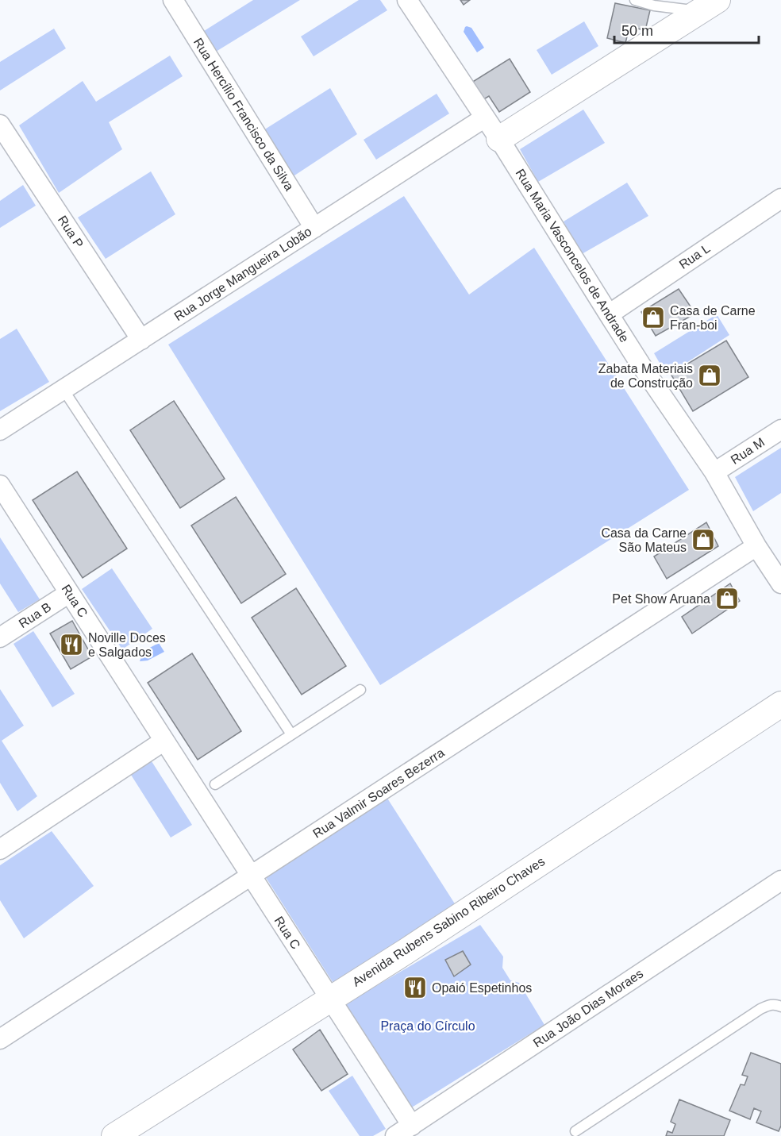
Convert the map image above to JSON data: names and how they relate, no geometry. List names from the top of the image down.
{
  "streets": {
    "street": [
      "Rua Hercílio Francisco da Silva",
      "Rua P",
      "Rua Maria Vasconcelos de Andrade",
      "Rua L",
      "Rua Jorge Mangueira Lobão",
      "Rua M",
      "Rua C",
      "Rua B",
      "Rua Valmir Soares Bezerra",
      "Avenida Rubens Sabino Ribeiro Chaves",
      "Rua João Dias Moraes"
    ]
  },
  "crossings": [
    ["Rua Hercílio Francisco da Silva", "Rua Jorge Mangueira Lobão"],
    ["Rua P", "Rua Jorge Mangueira Lobão"],
    ["Rua Maria Vasconcelos de Andrade", "Rua L"],
    ["Rua Maria Vasconcelos de Andrade", "Rua Jorge Mangueira Lobão"],
    ["Rua Maria Vasconcelos de Andrade", "Rua M"],
    ["Rua Maria Vasconcelos de Andrade", "Rua Valmir Soares Bezerra"],
    ["Rua C", "Rua B"],
    ["Rua C", "Rua Valmir Soares Bezerra"],
    ["Rua C", "Avenida Rubens Sabino Ribeiro Chaves"],
    ["Rua C", "Rua João Dias Moraes"]
  ],
  "parks": ["Praça do Círculo"],
  "places": {
    "shop": [
      "Casa de Carne Fran-boi",
      "Zabata Materiais de Construção",
      "Casa da Carne São Mateus",
      "Pet Show Aruana"
    ],
    "restaurant": ["Noville Doces e Salgados", "Opaió Espetinhos"]
  },
  "scale_bar": "50 m"
}
